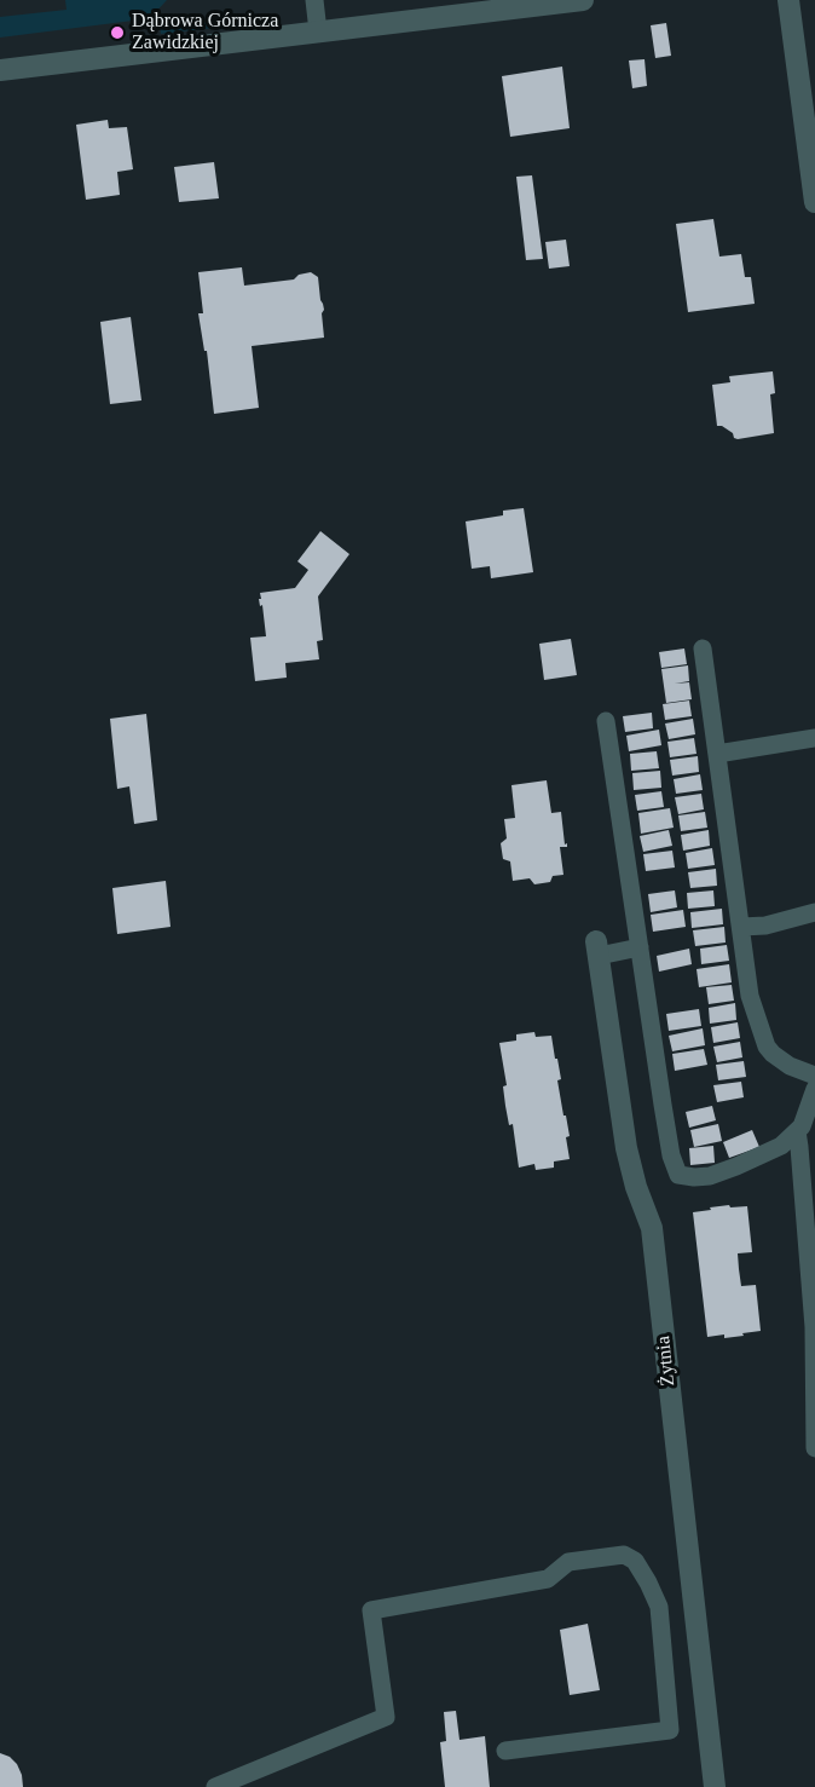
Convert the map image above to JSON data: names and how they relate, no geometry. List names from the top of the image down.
{
  "streets": {
    "street": ["Żytnia"]
  },
  "places": ["Dąbrowa Górnicza Zawidzkiej"]
}
